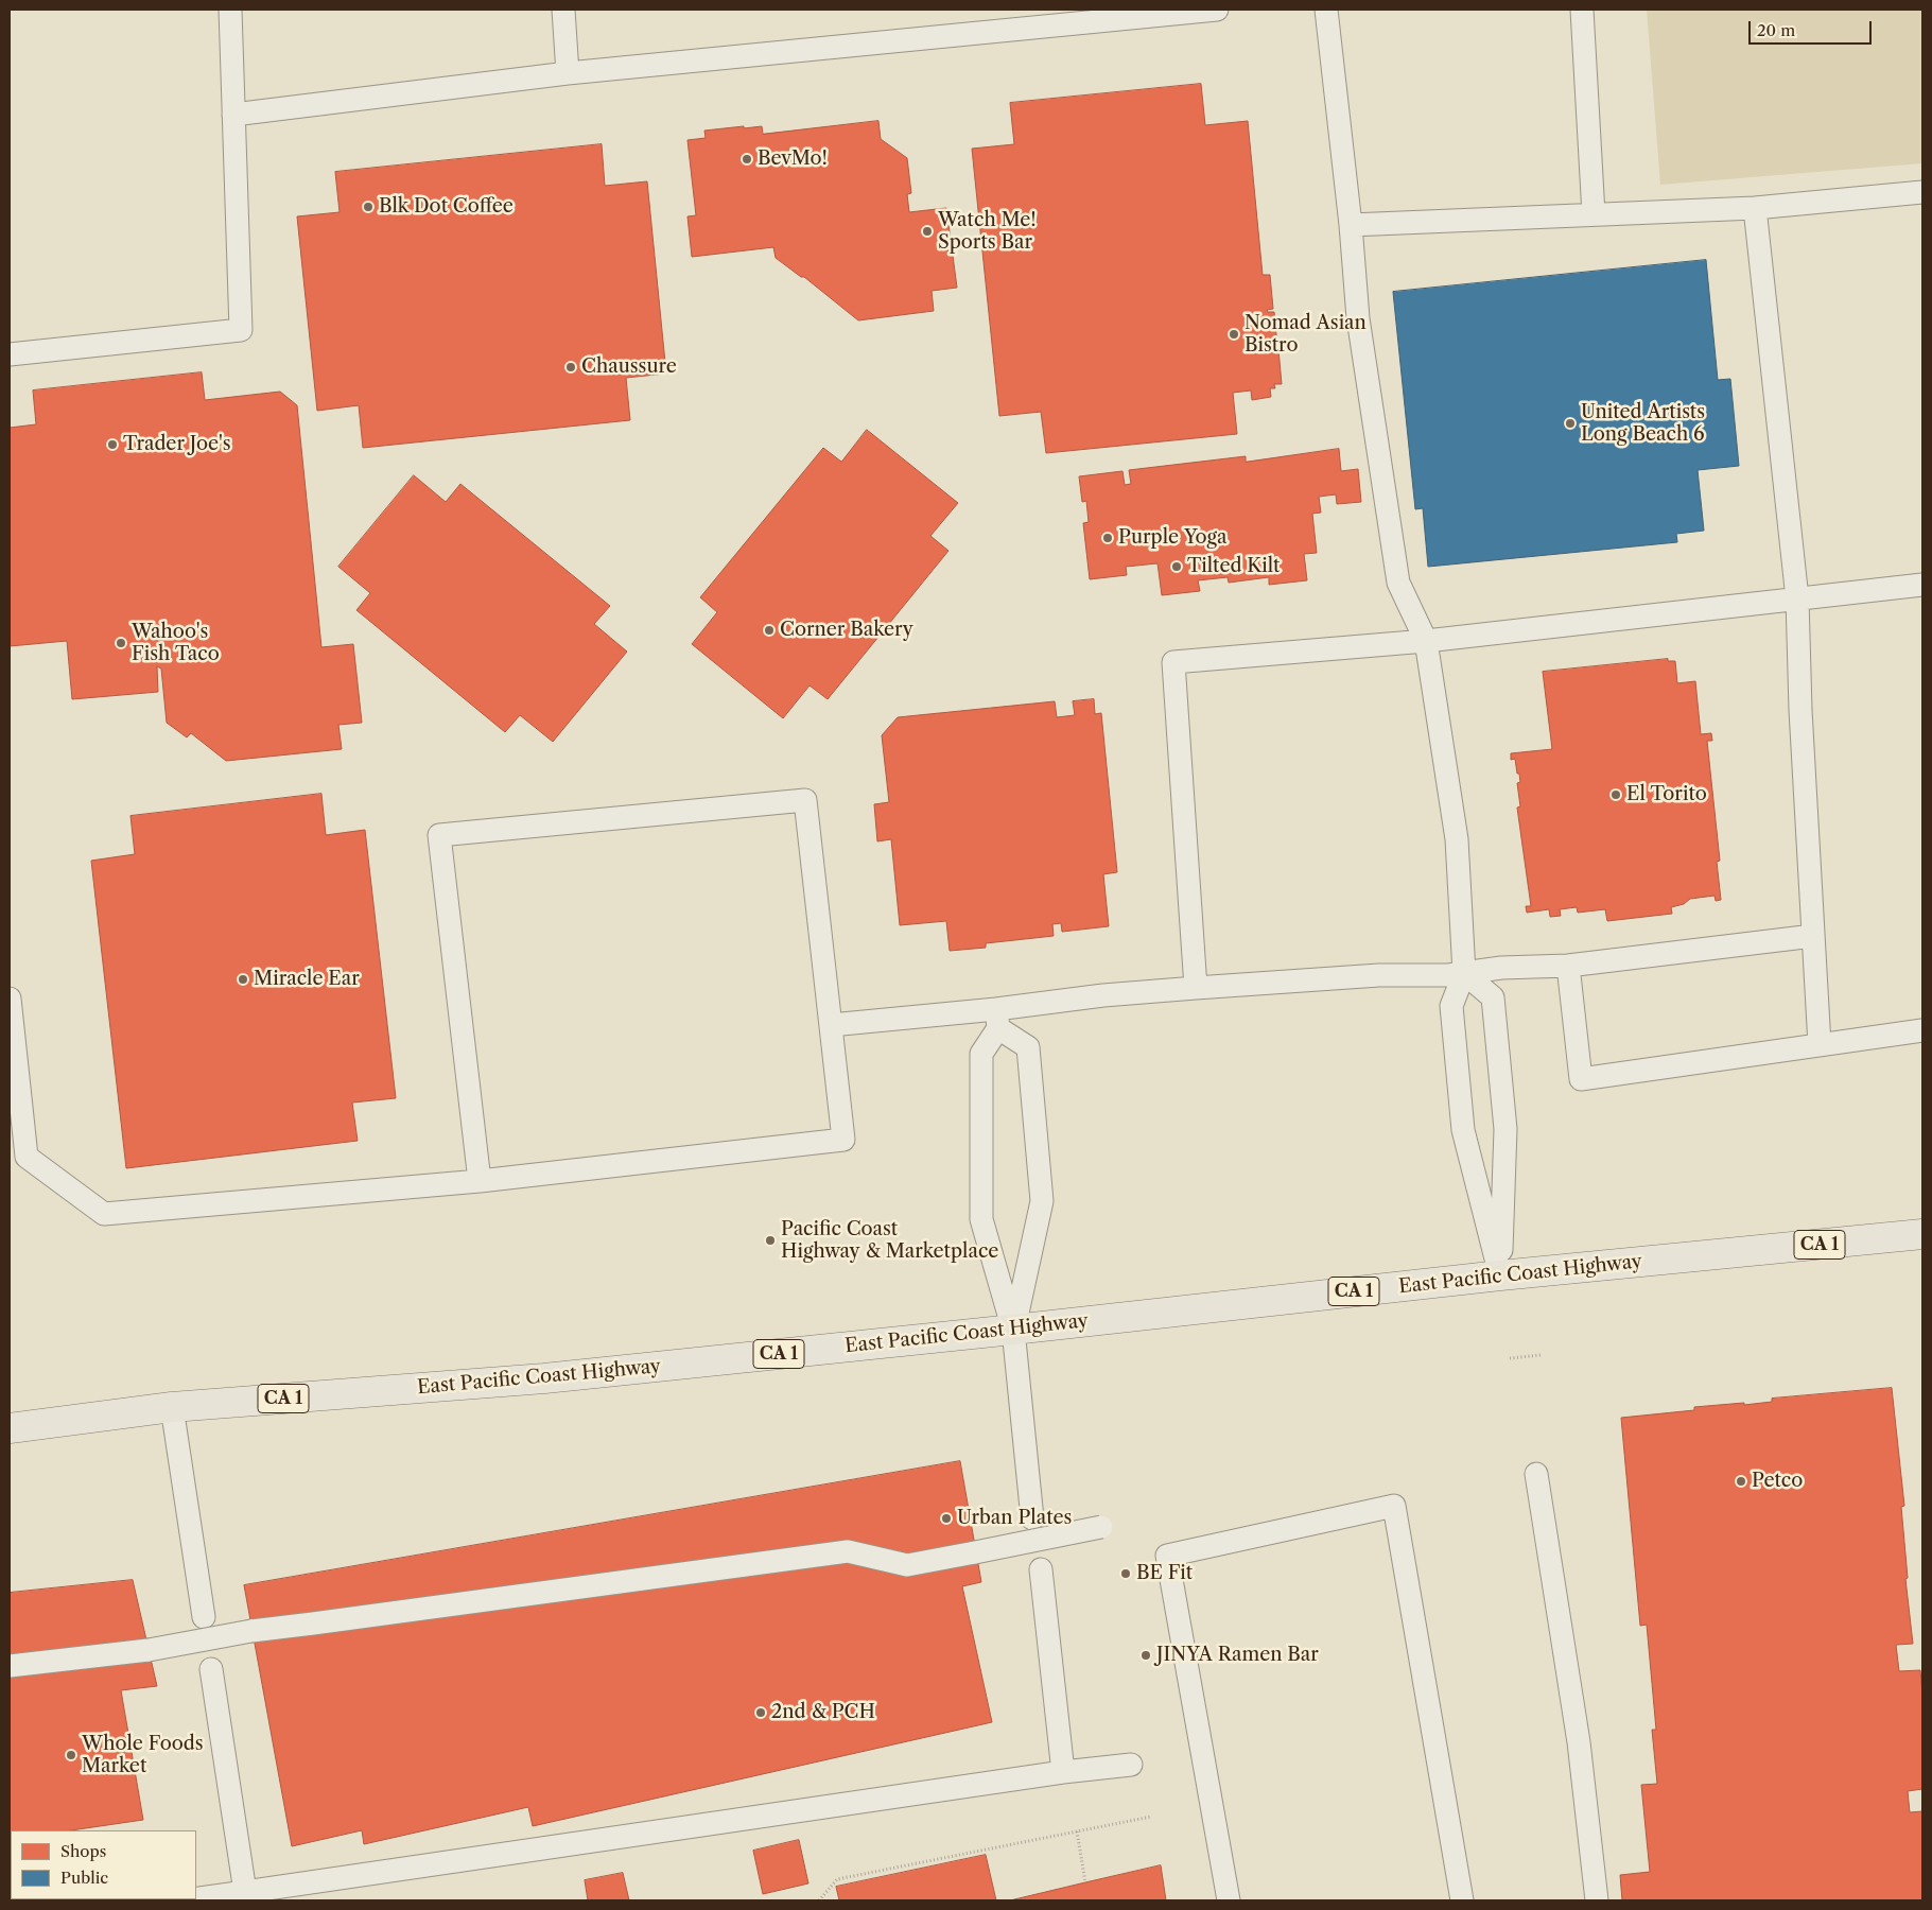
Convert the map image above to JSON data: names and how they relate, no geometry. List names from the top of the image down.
{
  "streets": {
    "highway": ["CA 1", "East Pacific Coast Highway"]
  },
  "places": [
    "BevMo!",
    "Blk Dot Coffee",
    "Watch Me! Sports Bar",
    "Nomad Asian Bistro",
    "Chaussure",
    "United Artists Long Beach 6",
    "Trader Joe's",
    "Purple Yoga",
    "Tilted Kilt",
    "Corner Bakery",
    "Wahoo's Fish Taco",
    "El Torito",
    "Miracle Ear",
    "Pacific Coast Highway & Marketplace",
    "Petco",
    "Urban Plates",
    "BE Fit",
    "JINYA Ramen Bar",
    "2nd & PCH",
    "Whole Foods Market"
  ],
  "legend": ["Shops", "Public"],
  "scale_bar": "20 m"
}
